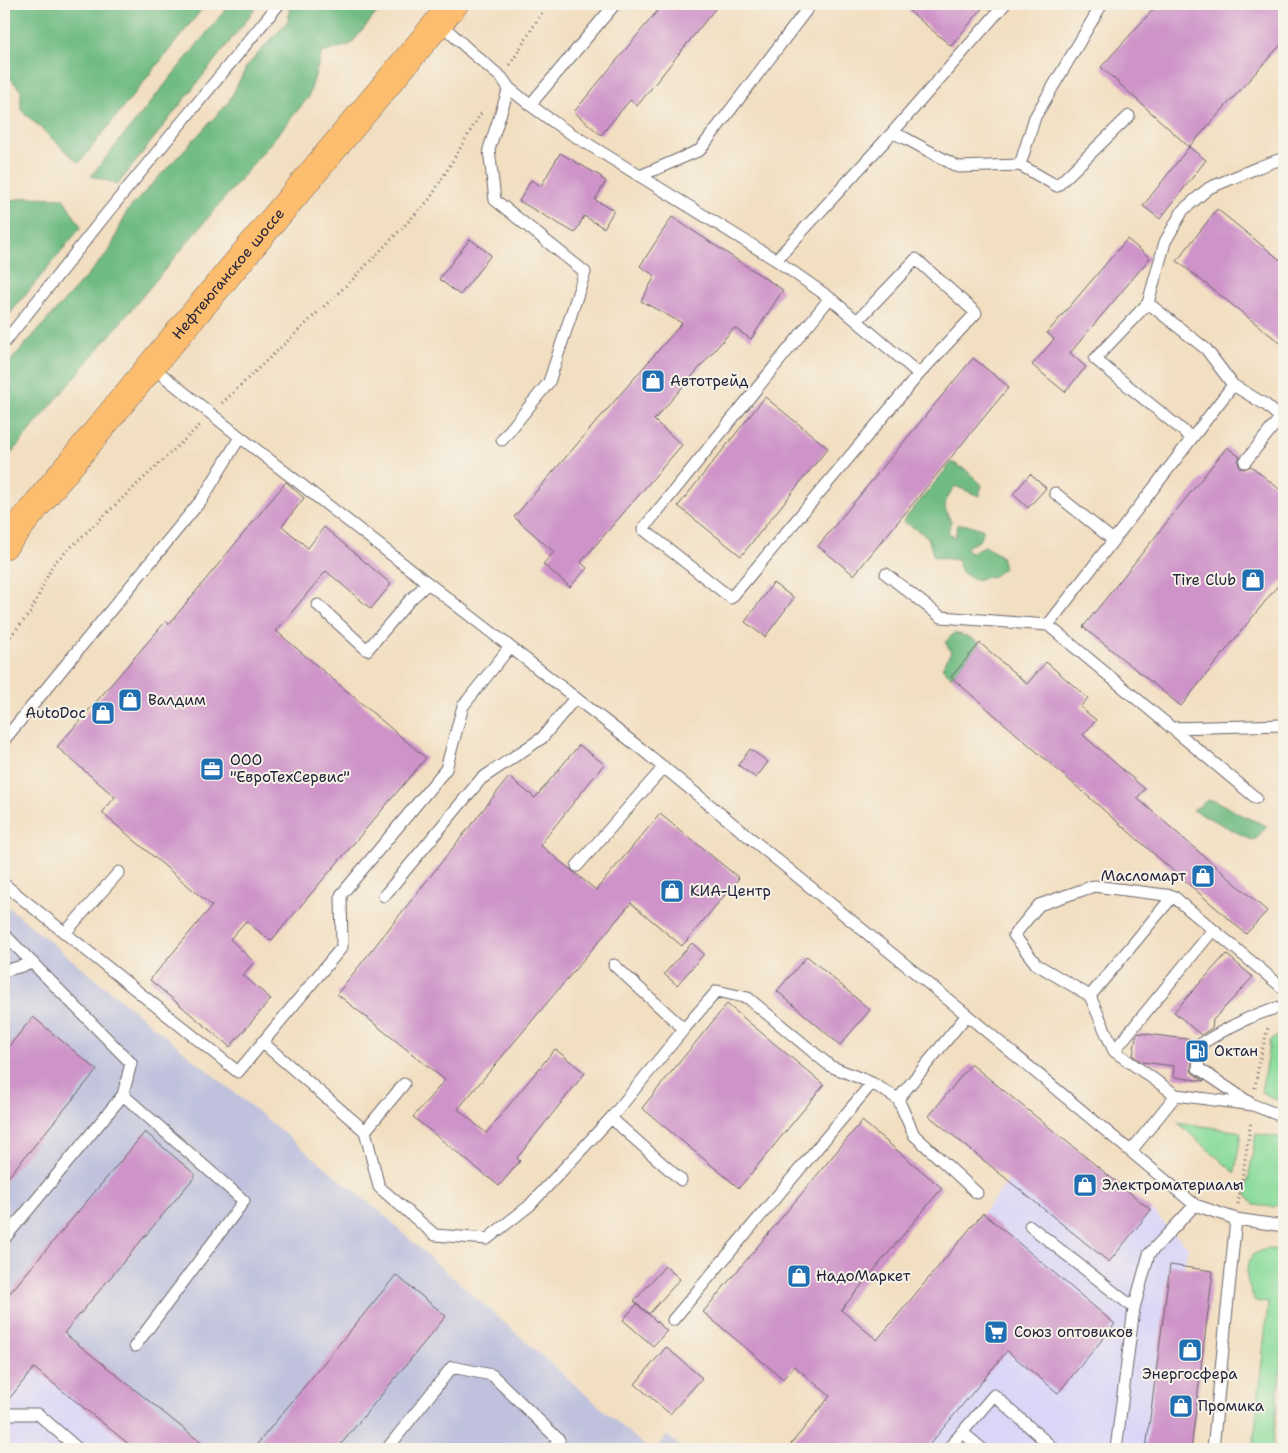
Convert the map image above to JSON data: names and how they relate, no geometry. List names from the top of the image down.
{
  "streets": {
    "main road": ["Нефтеюганское шоссе"]
  },
  "places": {
    "shop": [
      "Автотрейд",
      "Tire Club",
      "Валдим",
      "AutoDoc",
      "Масломарт",
      "КИА-Центр",
      "Электроматериалы",
      "НадоМаркет",
      "Энергосфера",
      "Промика"
    ],
    "office": ["ООО \"ЕвроТехСервис\""],
    "fuel station": ["Октан"],
    "supermarket": ["Союз оптовиков"]
  }
}
